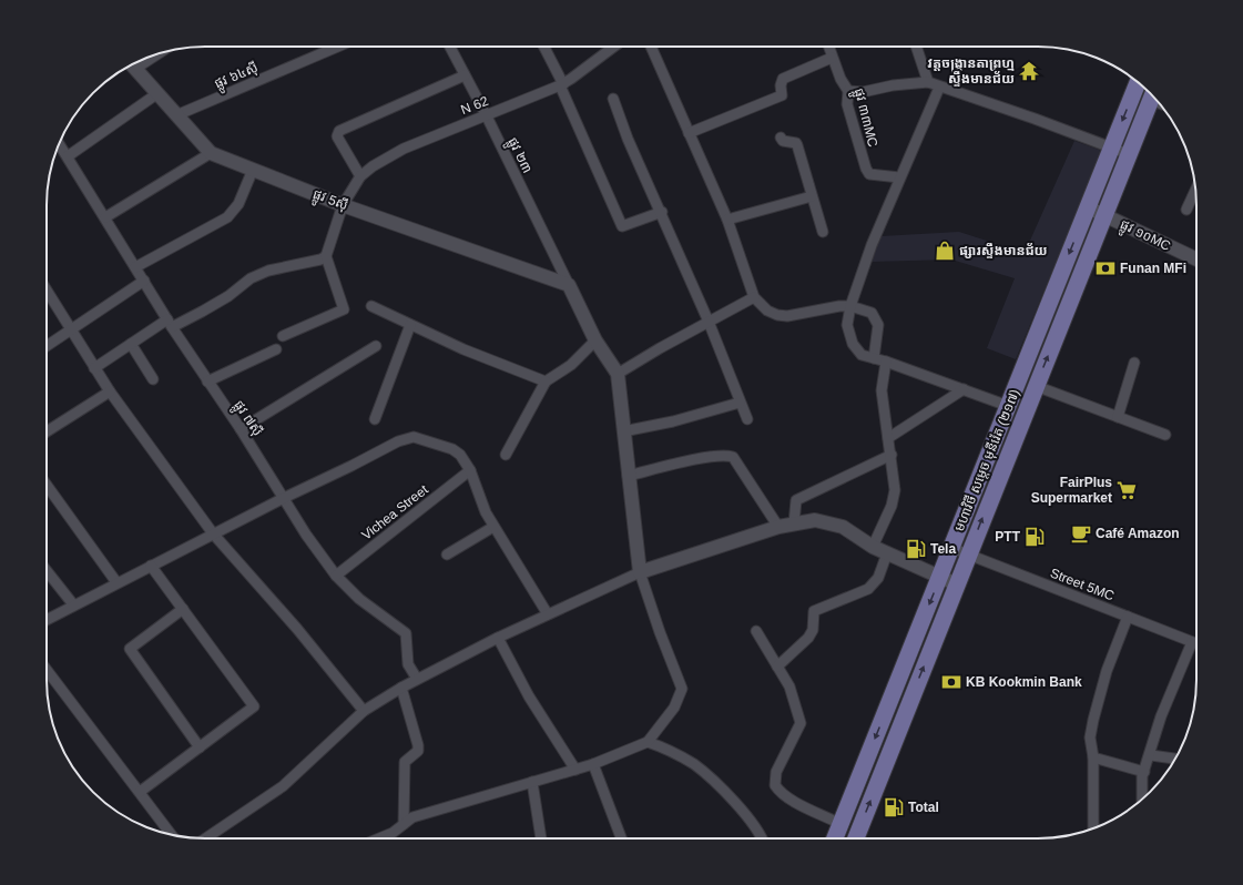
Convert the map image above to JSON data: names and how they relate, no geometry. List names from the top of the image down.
{
  "streets": {
    "main road": ["មហាវិថី សម្តេច មុនីរ៉េត (២១៧)"],
    "street": [
      "ផ្លូវ ៦៤ស៊ី",
      "N 62",
      "ផ្លូវ ៣៣MC",
      "ផ្លូវ ២៣",
      "ផ្លូវ 5ស៊ី",
      "ផ្លូវ ១០MC",
      "ផ្លូវ ៧ស៊ី",
      "Vichea Street",
      "Street 5MC"
    ]
  },
  "crossings": [
    ["ផ្លូវ ៦៤ស៊ី", "ផ្លូវ 5ស៊ី"],
    ["N 62", "ផ្លូវ ២៣"],
    ["N 62", "ផ្លូវ 5ស៊ី"],
    ["ផ្លូវ ២៣", "ផ្លូវ 5ស៊ី"],
    ["ផ្លូវ ១០MC", "មហាវិថី សម្តេច មុនីរ៉េត (២១៧)"],
    ["ផ្លូវ ៧ស៊ី", "Vichea Street"],
    ["មហាវិថី សម្តេច មុនីរ៉េត (២១៧)", "Street 5MC"]
  ],
  "places": {
    "temple": ["វត្តចង្ក្រានតាព្រហ្ម ស្ទឹងមានជ័យ"],
    "shop": ["ផ្សារស្ទឹងមានជ័យ"],
    "bank": ["Funan MFi", "KB Kookmin Bank"],
    "supermarket": ["FairPlus Supermarket"],
    "cafe": ["Café Amazon"],
    "fuel station": ["PTT", "Tela", "Total"]
  }
}
